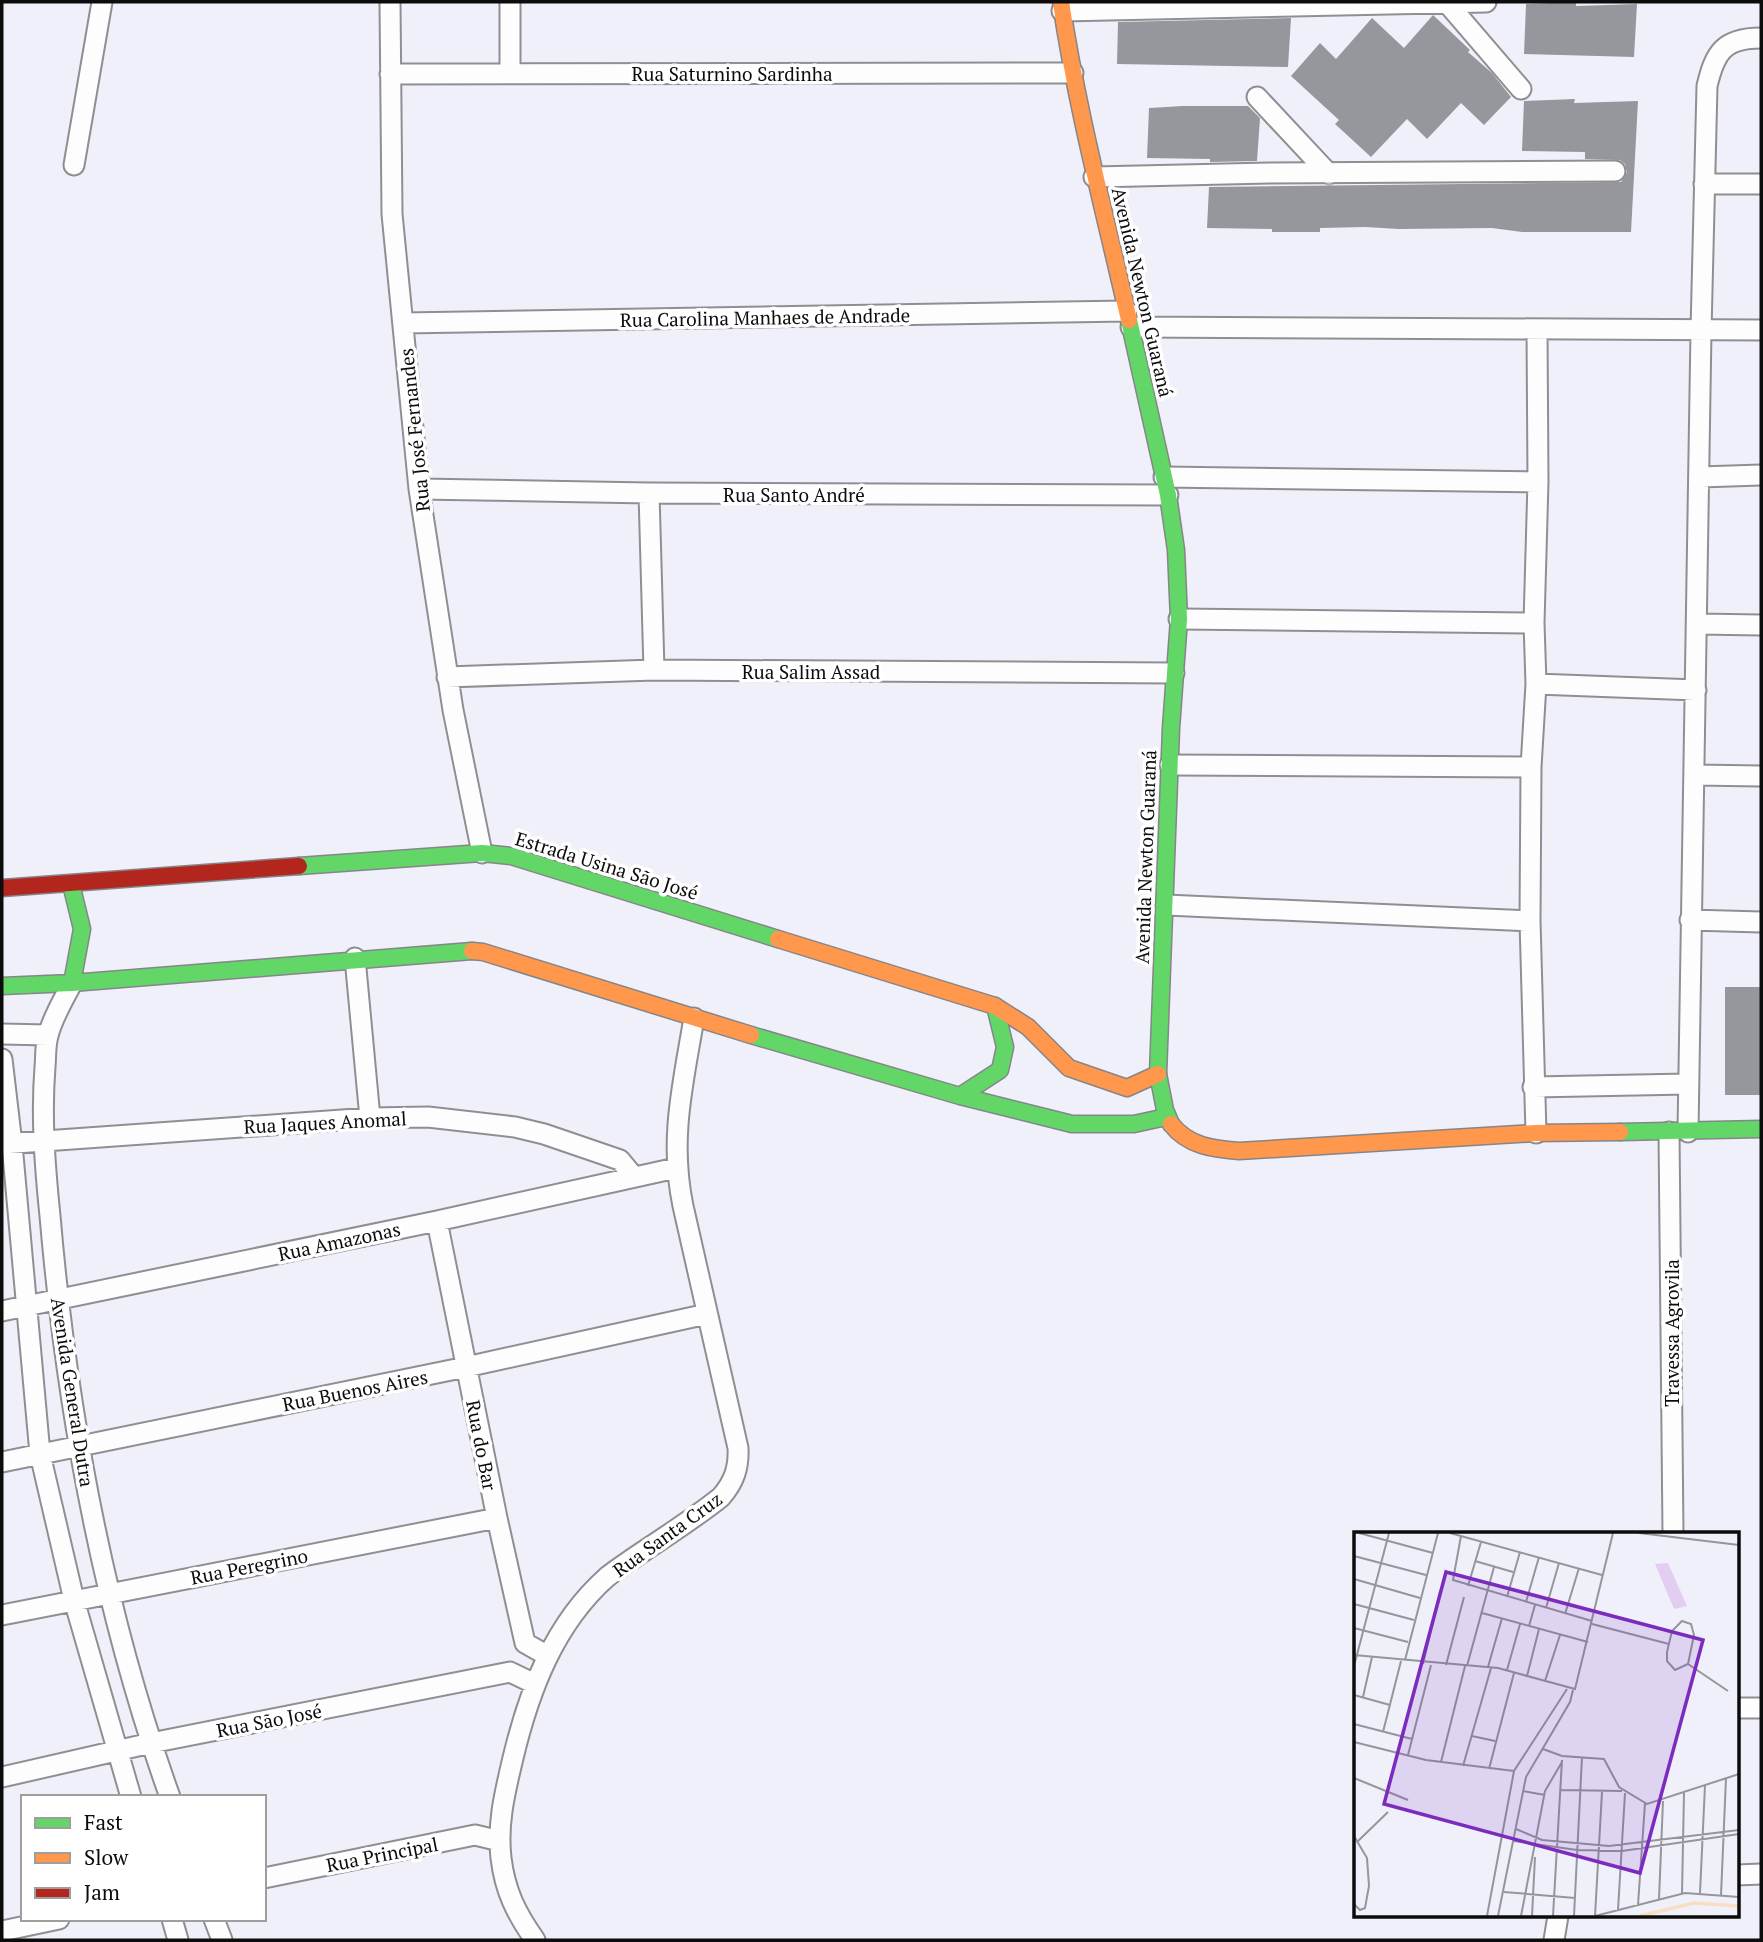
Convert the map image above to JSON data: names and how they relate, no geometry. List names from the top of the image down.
{
  "streets": {
    "main road": ["Avenida Newton Guaraná", "Estrada Usina São José"],
    "street": [
      "Rua Saturnino Sardinha",
      "Rua Carolina Manhaes de Andrade",
      "Rua José Fernandes",
      "Rua Santo André",
      "Rua Salim Assad",
      "Rua Jaques Anomal",
      "Rua Amazonas",
      "Travessa Agrovila",
      "Rua Buenos Aires",
      "Avenida General Dutra",
      "Rua do Bar",
      "Rua Santa Cruz",
      "Rua Peregrino",
      "Rua São José",
      "Rua Principal"
    ]
  },
  "crossings": [
    ["Rua Saturnino Sardinha", "Avenida Newton Guaraná"],
    ["Rua Saturnino Sardinha", "Rua José Fernandes"],
    ["Avenida Newton Guaraná", "Rua Carolina Manhaes de Andrade"],
    ["Avenida Newton Guaraná", "Rua Santo André"],
    ["Avenida Newton Guaraná", "Rua Salim Assad"],
    ["Avenida Newton Guaraná", "Estrada Usina São José"],
    ["Rua Carolina Manhaes de Andrade", "Rua José Fernandes"],
    ["Rua Carolina Manhaes de Andrade", "Travessa Agrovila"],
    ["Rua José Fernandes", "Rua Santo André"],
    ["Rua José Fernandes", "Rua Salim Assad"],
    ["Rua José Fernandes", "Estrada Usina São José"],
    ["Rua Jaques Anomal", "Rua Amazonas"],
    ["Rua Jaques Anomal", "Avenida General Dutra"],
    ["Rua Amazonas", "Avenida General Dutra"],
    ["Rua Amazonas", "Rua do Bar"],
    ["Rua Amazonas", "Rua Santa Cruz"],
    ["Rua Buenos Aires", "Avenida General Dutra"],
    ["Rua Buenos Aires", "Rua do Bar"],
    ["Rua Buenos Aires", "Rua Santa Cruz"],
    ["Avenida General Dutra", "Rua Peregrino"],
    ["Avenida General Dutra", "Rua São José"],
    ["Rua do Bar", "Rua Santa Cruz"],
    ["Rua do Bar", "Rua Peregrino"],
    ["Rua Santa Cruz", "Rua São José"],
    ["Rua Santa Cruz", "Rua Principal"]
  ],
  "legend": ["Fast", "Slow", "Jam"]
}
